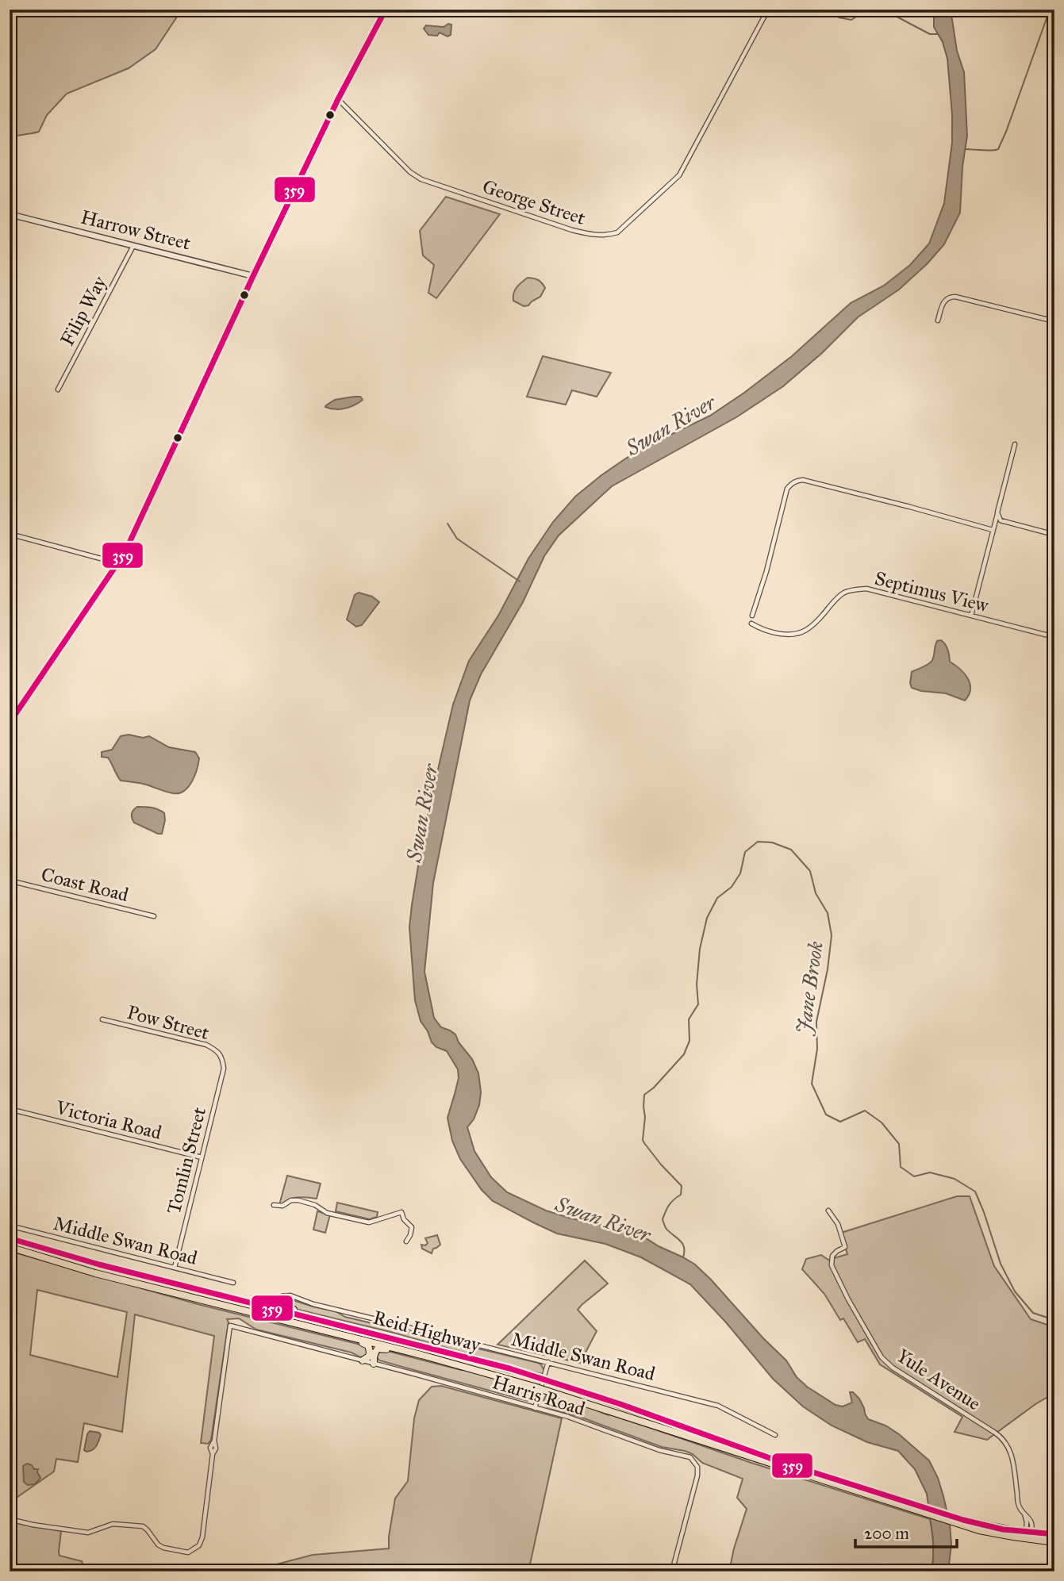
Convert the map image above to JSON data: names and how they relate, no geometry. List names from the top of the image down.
{
  "streets": {
    "main road": ["Reid Highway"],
    "street": [
      "George Street",
      "Harrow Street",
      "Filip Way",
      "Septimus View",
      "Coast Road",
      "Pow Street",
      "Victoria Road",
      "Tomlin Street",
      "Middle Swan Road",
      "Yule Avenue",
      "Harris Road"
    ]
  },
  "crossings": [
    ["Harrow Street", "Filip Way"],
    ["Pow Street", "Tomlin Street"],
    ["Victoria Road", "Tomlin Street"],
    ["Tomlin Street", "Middle Swan Road"],
    ["Reid Highway", "Yule Avenue"]
  ],
  "water": ["Swan River", "Jane Brook"],
  "lines": ["transit line 359"],
  "scale_bar": "200 m"
}
